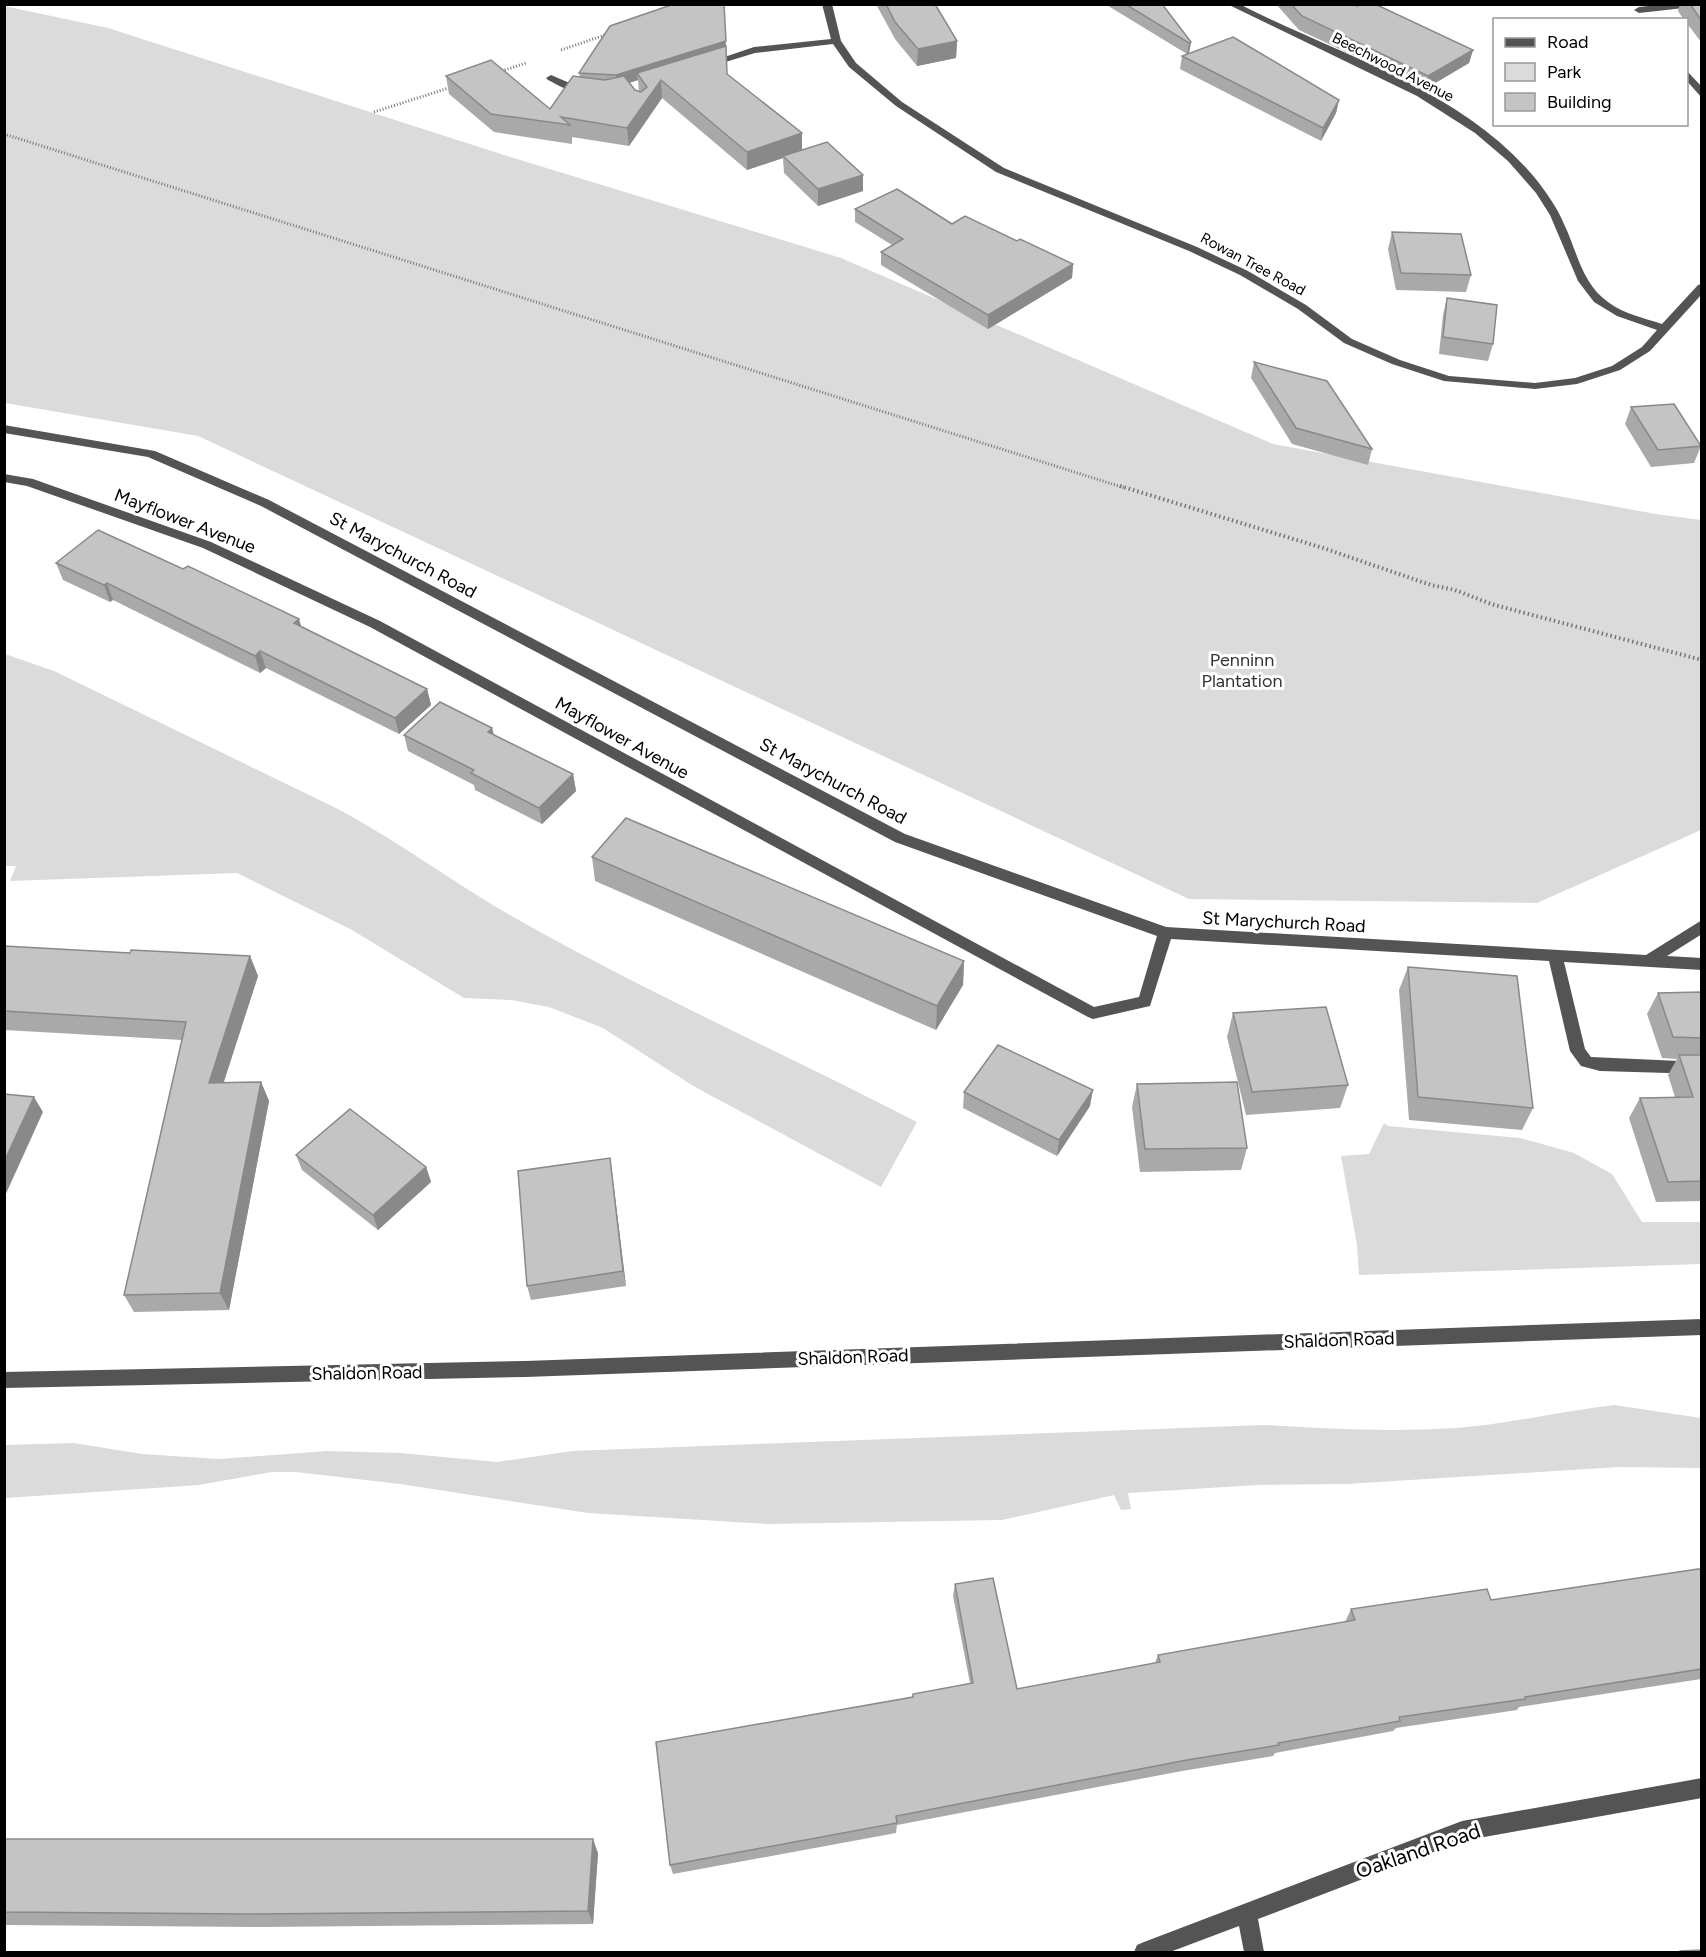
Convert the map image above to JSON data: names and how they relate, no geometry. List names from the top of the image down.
{
  "streets": {
    "street": [
      "Beechwood Avenue",
      "Rowan Tree Road",
      "Mayflower Avenue",
      "St Marychurch Road",
      "Shaldon Road",
      "Oakland Road"
    ]
  },
  "crossings": [
    ["Beechwood Avenue", "Rowan Tree Road"],
    ["Mayflower Avenue", "St Marychurch Road"]
  ],
  "parks": ["Penninn Plantation"],
  "legend": ["Road", "Park", "Building"]
}
